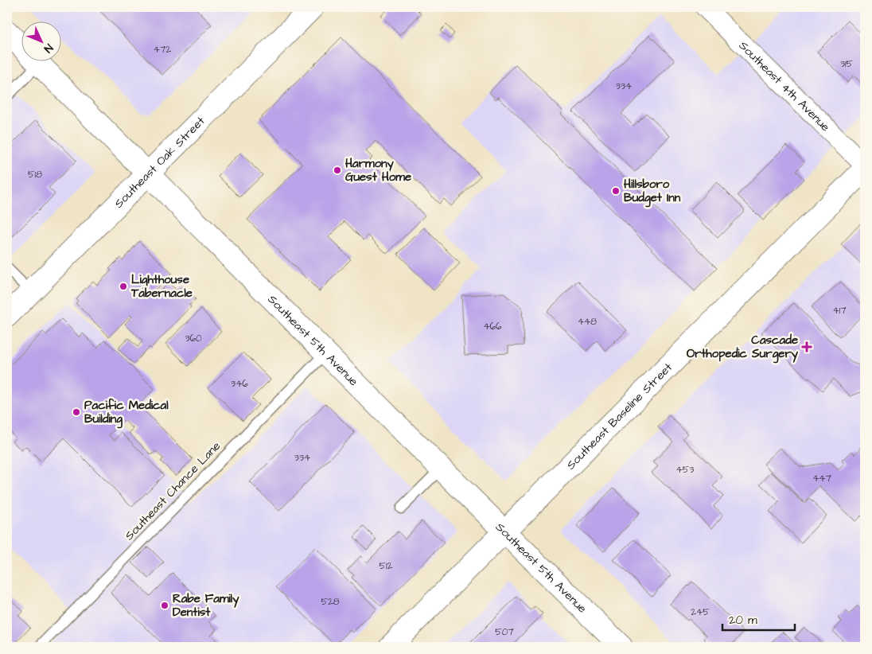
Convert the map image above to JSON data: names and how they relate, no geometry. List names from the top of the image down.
{
  "streets": {
    "main road": ["Southeast Oak Street", "Southeast 5th Avenue", "Southeast Baseline Street"],
    "street": ["Southeast 4th Avenue"],
    "lane": ["Southeast Chance Lane"]
  },
  "crossings": [
    ["Southeast 4th Avenue", "Southeast Baseline Street"],
    ["Southeast Oak Street", "Southeast 5th Avenue"],
    ["Southeast 5th Avenue", "Southeast Baseline Street"],
    ["Southeast 5th Avenue", "Southeast Chance Lane"]
  ],
  "places": {
    "other": [
      "Harmony Guest Home",
      "Hillsboro Budget Inn",
      "Lighthouse Tabernacle",
      "Pacific Medical Building",
      "Rabe Family Dentist"
    ],
    "health": ["Cascade Orthopedic Surgery"]
  },
  "house_numbers": [
    "472",
    "315",
    "334",
    "518",
    "417",
    "448",
    "466",
    "360",
    "346",
    "334",
    "453",
    "447",
    "512",
    "528",
    "245",
    "507"
  ],
  "scale_bar": "20 m",
  "north": "bottom right"
}
